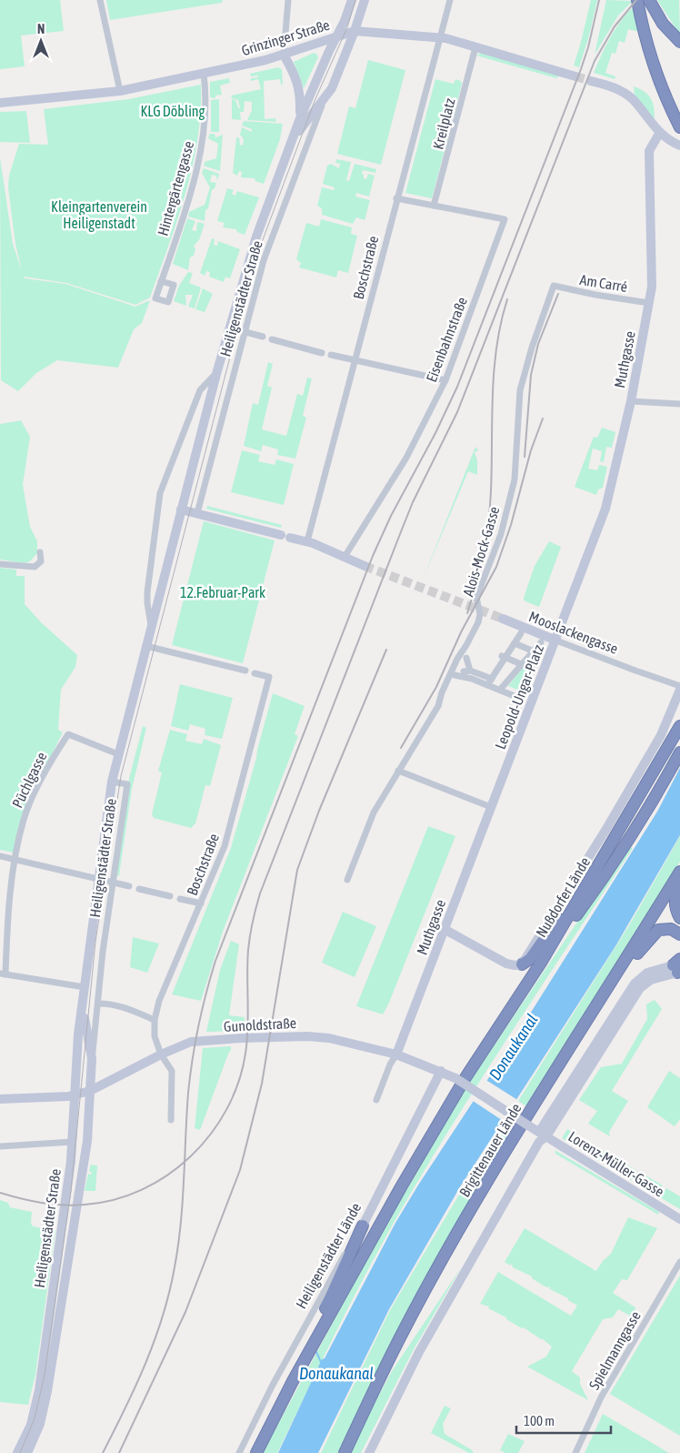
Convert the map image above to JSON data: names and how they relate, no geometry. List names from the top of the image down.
{
  "streets": {
    "highway": ["Nußdorfer Lände", "Brigittenauer Lände", "Heiligenstädter Lände"],
    "main road": [
      "Grinzinger Straße",
      "Heiligenstädter Straße",
      "Muthgasse",
      "Mooslackengasse",
      "Leopold-Ungar-Platz",
      "Gunoldstraße",
      "Lorenz-Müller-Gasse"
    ],
    "street": [
      "Kreilplatz",
      "Hintergärtengasse",
      "Boschstraße",
      "Am Carré",
      "Eisenbahnstraße",
      "Alois-Mock-Gasse",
      "Püchlgasse",
      "Spielmanngasse"
    ]
  },
  "crossings": [
    ["Grinzinger Straße", "Kreilplatz"],
    ["Grinzinger Straße", "Hintergärtengasse"],
    ["Grinzinger Straße", "Boschstraße"],
    ["Grinzinger Straße", "Heiligenstädter Straße"],
    ["Kreilplatz", "Eisenbahnstraße"],
    ["Boschstraße", "Eisenbahnstraße"],
    ["Boschstraße", "Gunoldstraße"],
    ["Am Carré", "Muthgasse"],
    ["Am Carré", "Alois-Mock-Gasse"],
    ["Heiligenstädter Straße", "Püchlgasse"],
    ["Heiligenstädter Straße", "Gunoldstraße"],
    ["Muthgasse", "Mooslackengasse"],
    ["Muthgasse", "Leopold-Ungar-Platz"],
    ["Muthgasse", "Gunoldstraße"],
    ["Mooslackengasse", "Leopold-Ungar-Platz"],
    ["Nußdorfer Lände", "Gunoldstraße"],
    ["Nußdorfer Lände", "Heiligenstädter Lände"],
    ["Gunoldstraße", "Lorenz-Müller-Gasse"],
    ["Gunoldstraße", "Heiligenstädter Lände"]
  ],
  "water": ["Donaukanal"],
  "parks": ["KLG Döbling", "Kleingartenverein Heiligenstadt", "12.Februar-Park"],
  "scale_bar": "100 m",
  "north": "top"
}
